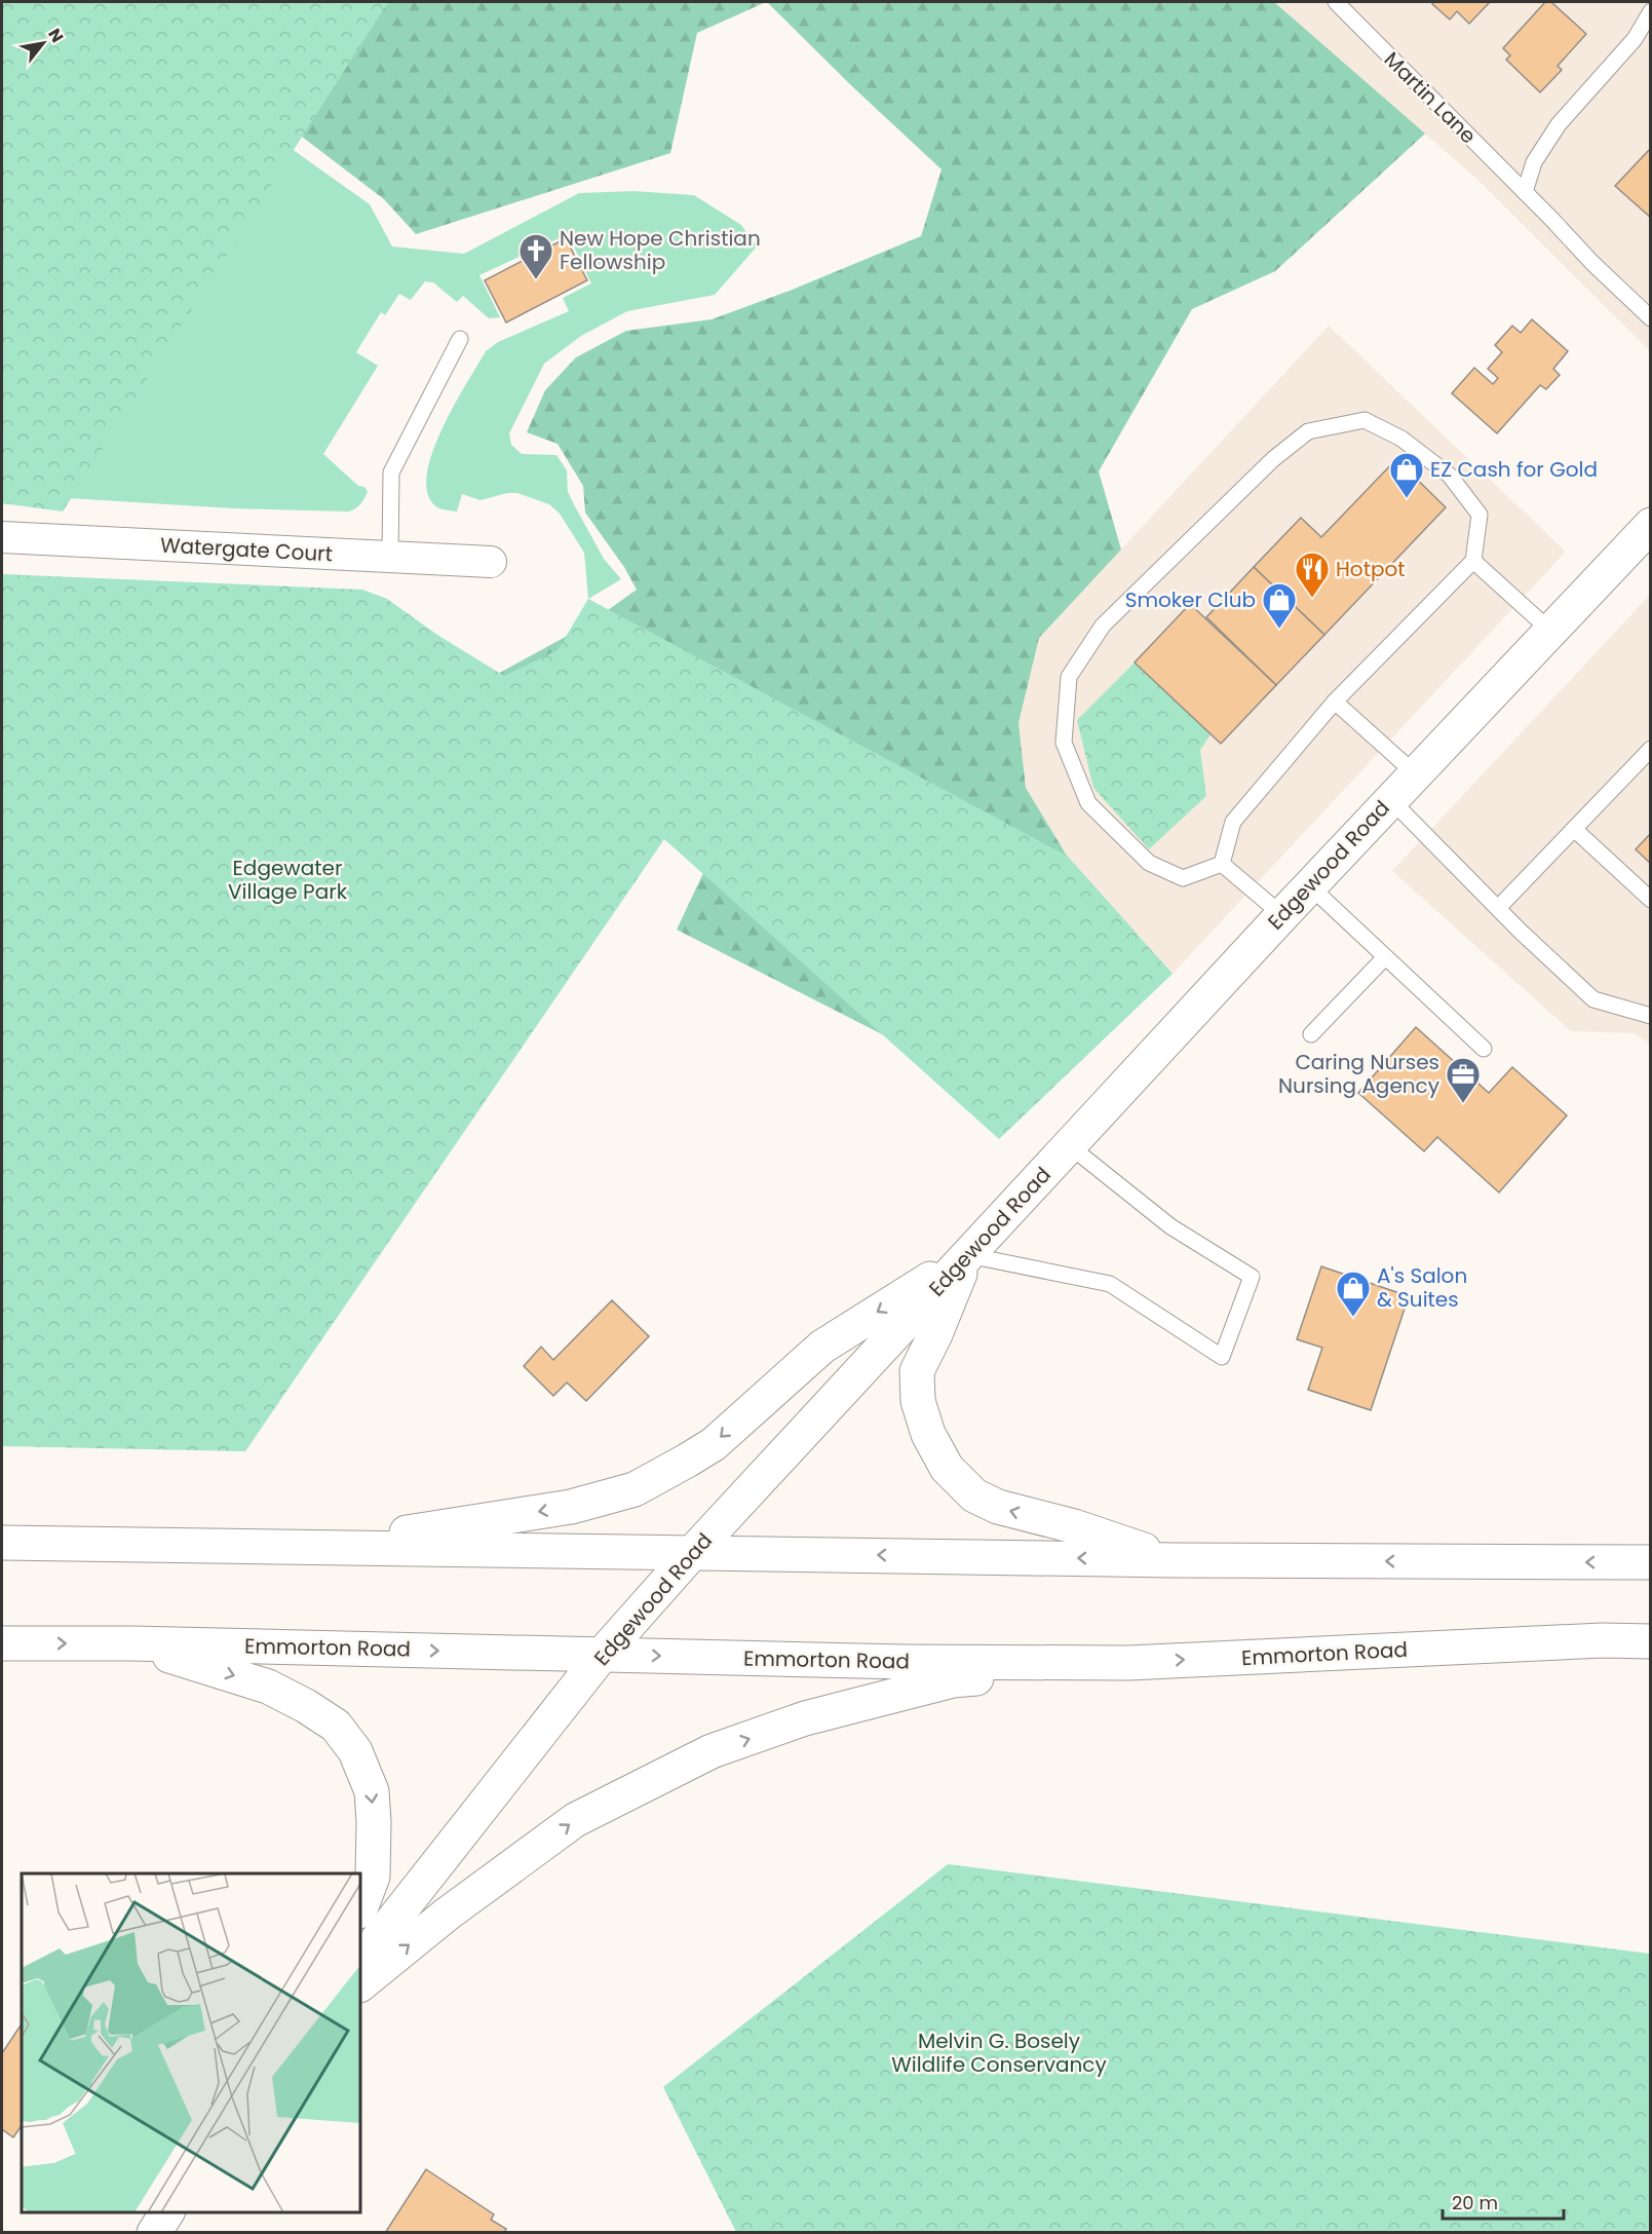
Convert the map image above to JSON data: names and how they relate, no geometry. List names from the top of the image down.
{
  "streets": {
    "main road": ["Edgewood Road", "Emmorton Road"],
    "street": ["Watergate Court"],
    "lane": ["Martin Lane"]
  },
  "crossings": [
    ["Edgewood Road", "Emmorton Road"]
  ],
  "parks": ["Edgewater Village Park", "Melvin G. Bosely Wildlife Conservancy"],
  "places": {
    "church": ["New Hope Christian Fellowship"],
    "shop": ["EZ Cash for Gold", "Smoker Club", "A's Salon & Suites"],
    "restaurant": ["Hotpot"],
    "office": ["Caring Nurses Nursing Agency"]
  },
  "scale_bar": "20 m",
  "north": "top right"
}
